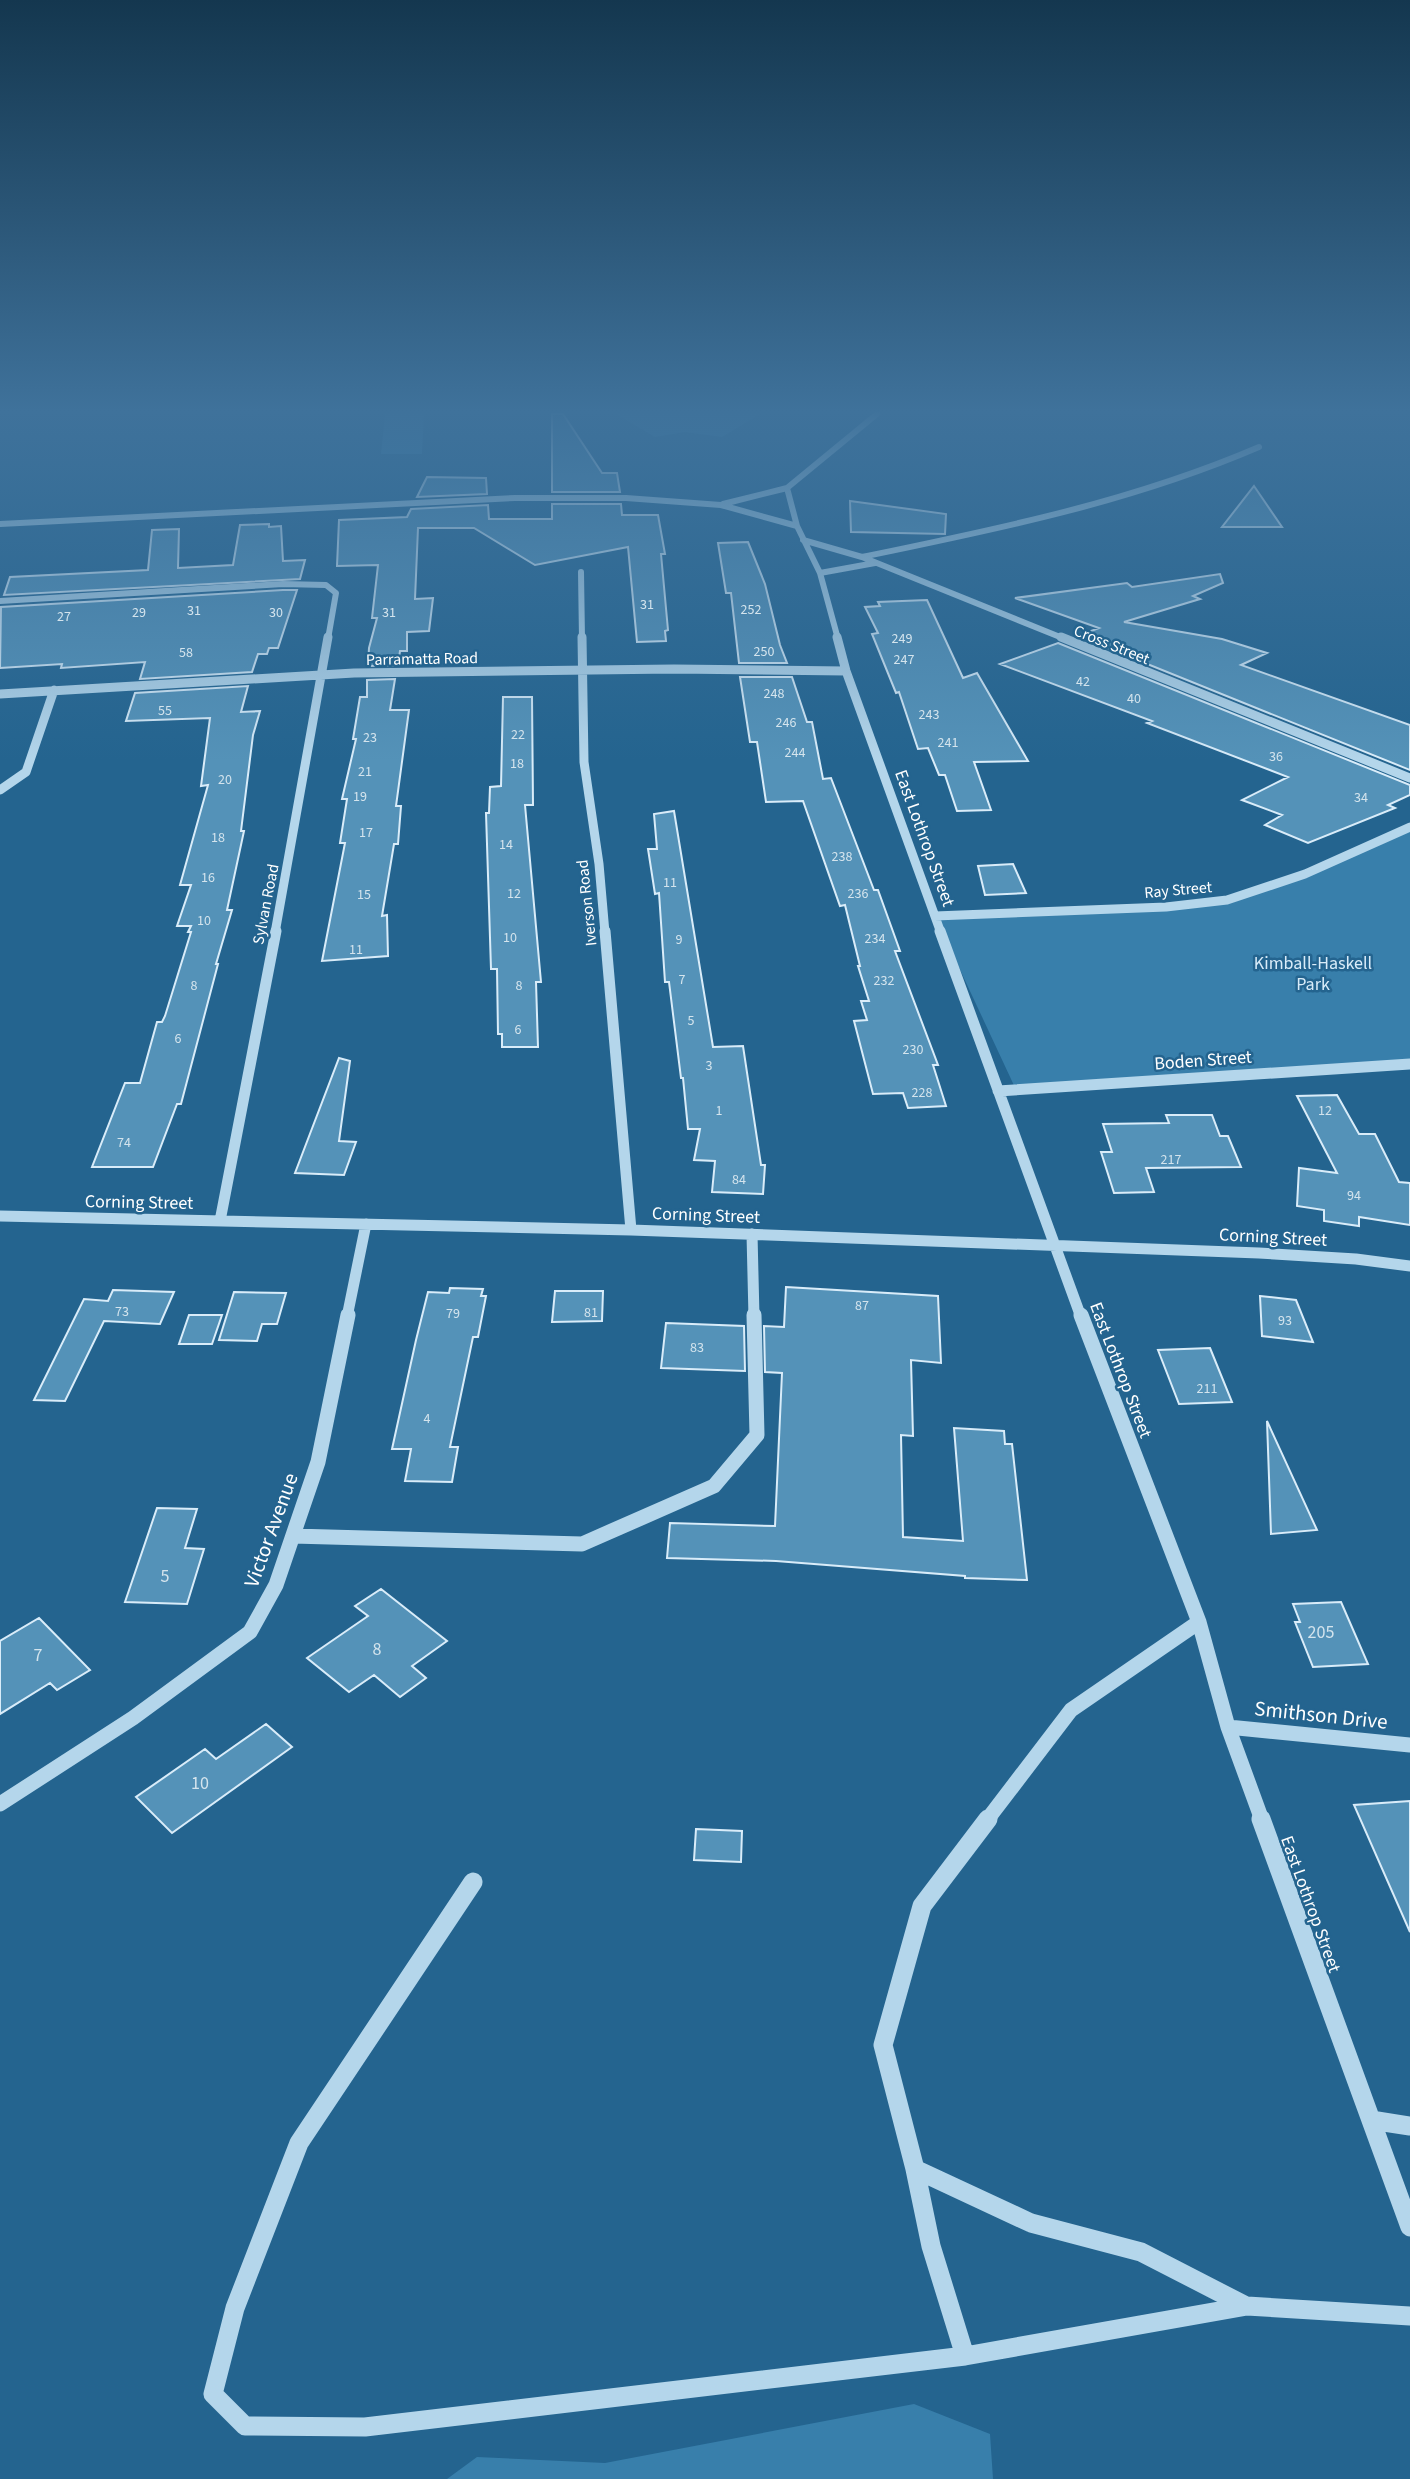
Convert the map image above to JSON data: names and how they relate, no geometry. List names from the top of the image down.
{
  "streets": {
    "street": [
      "Cross Street",
      "Parramatta Road",
      "East Lothrop Street",
      "Ray Street",
      "Iverson Road",
      "Sylvan Road",
      "Boden Street",
      "Corning Street",
      "Victor Avenue",
      "Smithson Drive"
    ]
  },
  "crossings": [
    ["Cross Street", "East Lothrop Street"],
    ["Parramatta Road", "East Lothrop Street"],
    ["Parramatta Road", "Iverson Road"],
    ["Parramatta Road", "Sylvan Road"],
    ["East Lothrop Street", "Ray Street"],
    ["East Lothrop Street", "Boden Street"],
    ["East Lothrop Street", "Corning Street"],
    ["East Lothrop Street", "Smithson Drive"],
    ["Iverson Road", "Corning Street"],
    ["Sylvan Road", "Corning Street"],
    ["Corning Street", "Victor Avenue"]
  ],
  "parks": ["Kimball-Haskell Park"],
  "house_numbers": [
    "31",
    "252",
    "31",
    "29",
    "30",
    "31",
    "27",
    "249",
    "250",
    "58",
    "247",
    "42",
    "248",
    "40",
    "55",
    "243",
    "246",
    "22",
    "23",
    "241",
    "244",
    "36",
    "18",
    "21",
    "20",
    "19",
    "34",
    "17",
    "18",
    "14",
    "238",
    "16",
    "11",
    "12",
    "236",
    "15",
    "10",
    "10",
    "234",
    "9",
    "11",
    "7",
    "232",
    "8",
    "8",
    "5",
    "6",
    "6",
    "230",
    "3",
    "228",
    "1",
    "12",
    "74",
    "217",
    "84",
    "94",
    "87",
    "73",
    "81",
    "79",
    "93",
    "83",
    "211",
    "4",
    "5",
    "205",
    "8",
    "7",
    "10"
  ]
}
